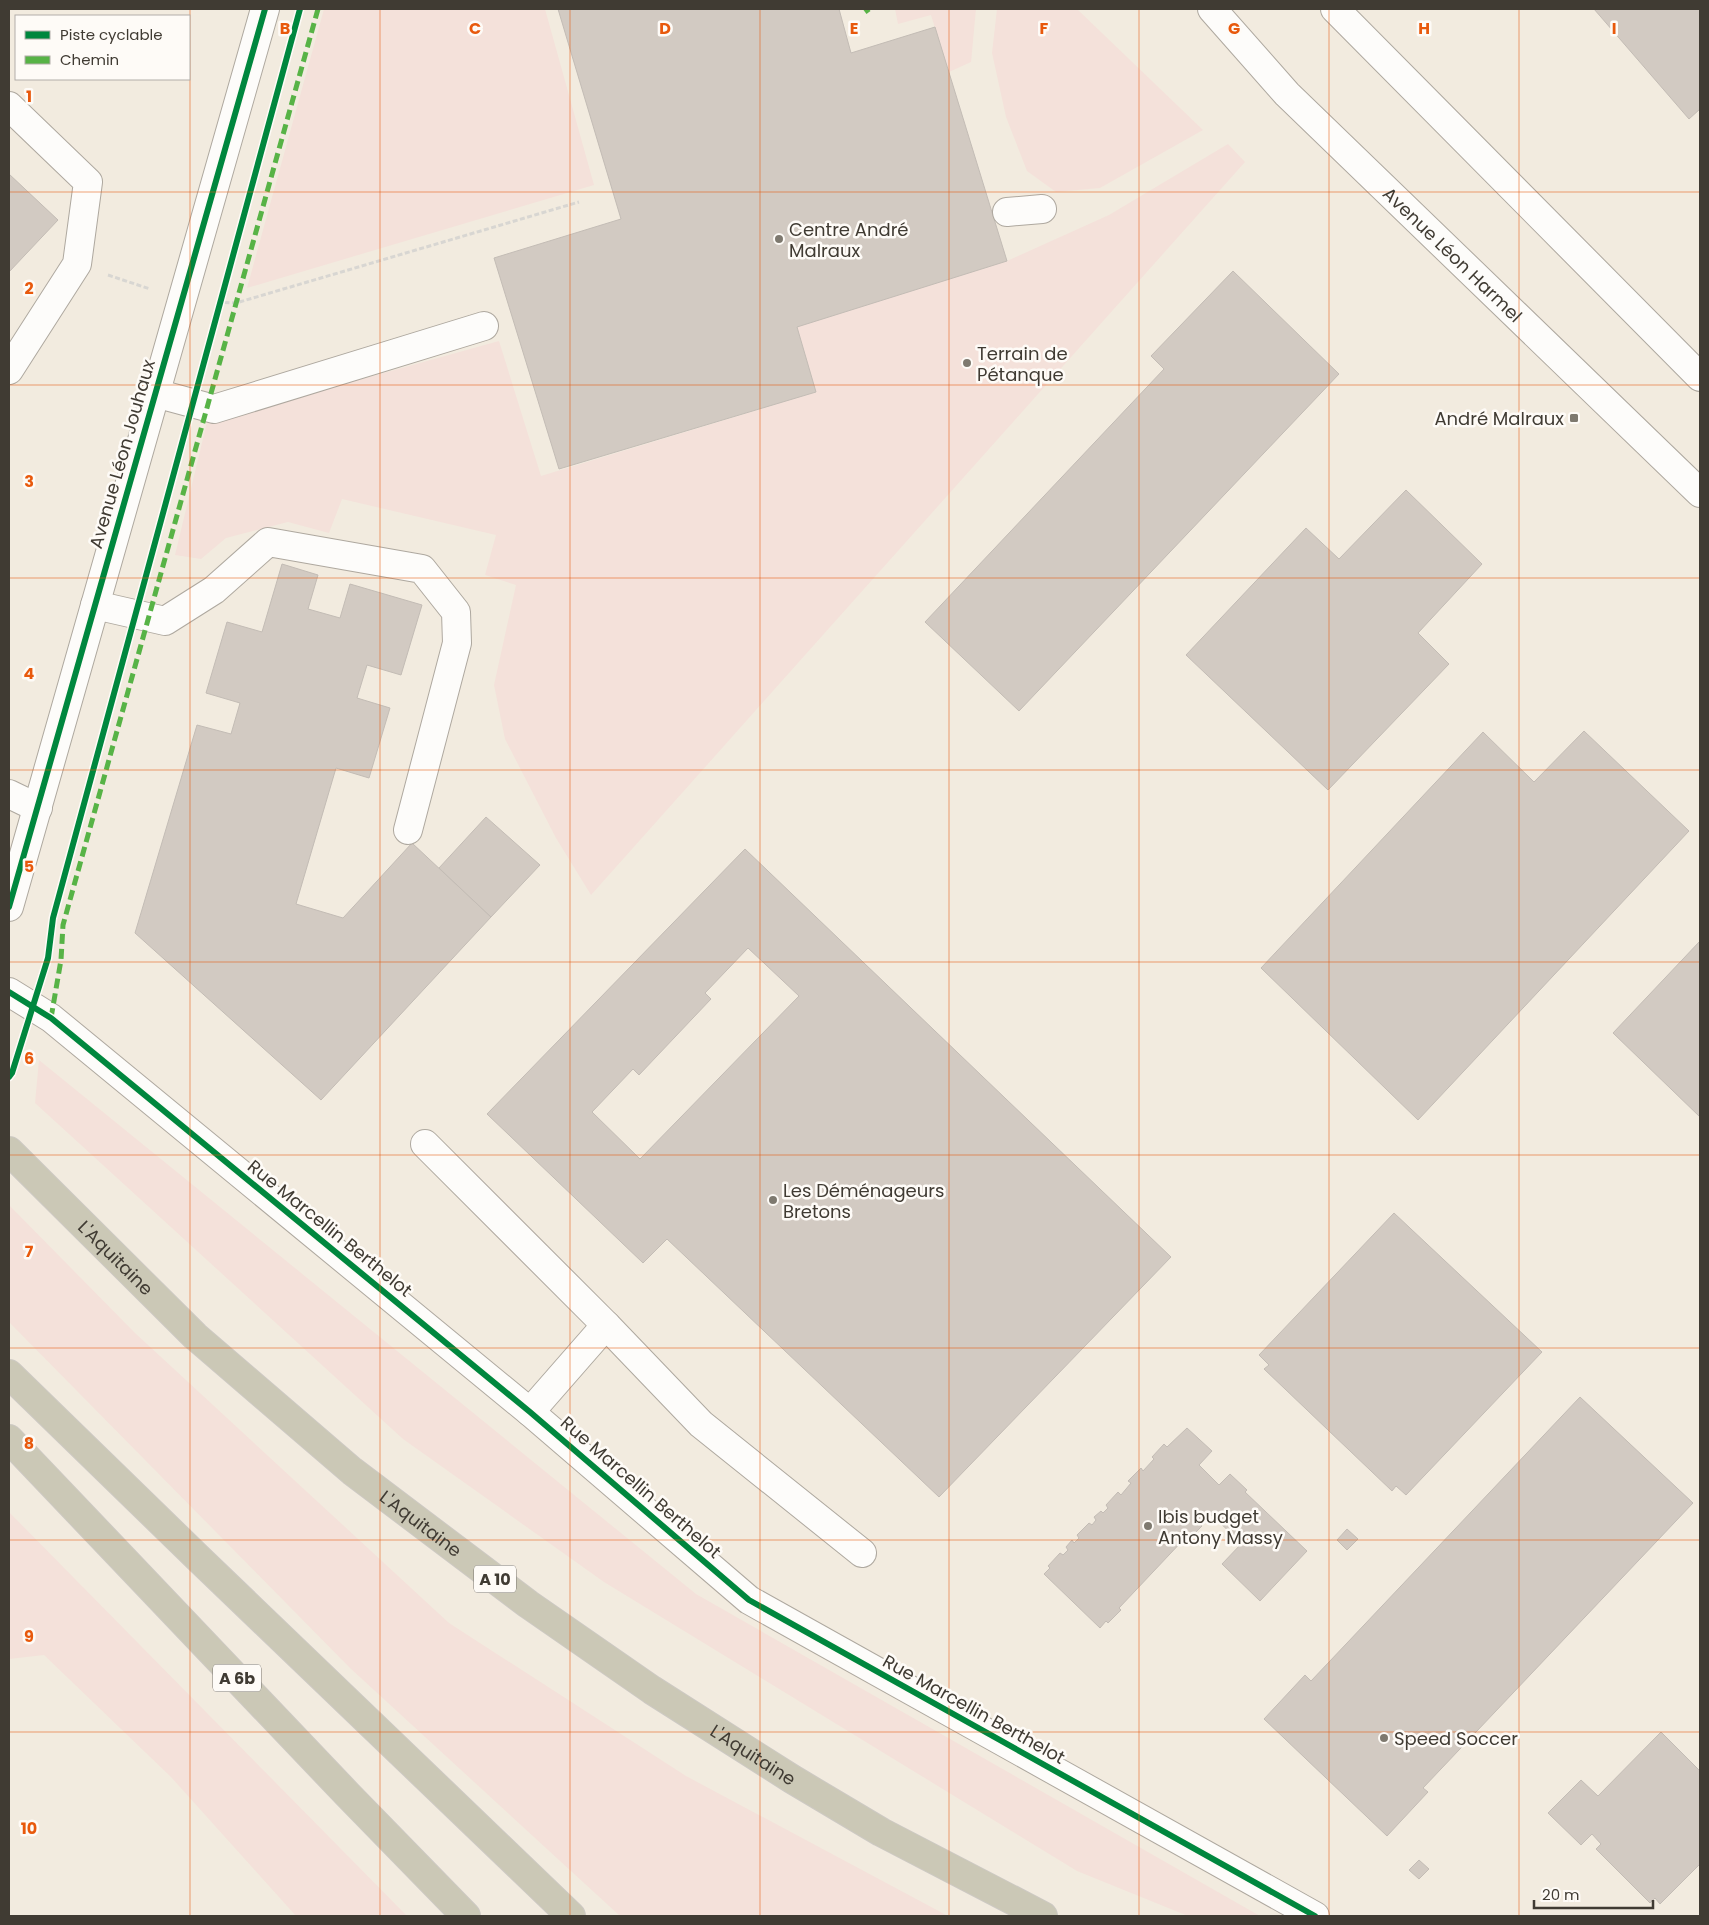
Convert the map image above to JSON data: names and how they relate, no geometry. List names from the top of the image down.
{
  "streets": {
    "highway": ["L'Aquitaine", "A 10", "A 6b"],
    "street": ["Avenue Léon Harmel", "Avenue Léon Jouhaux", "Rue Marcellin Berthelot"]
  },
  "places": {
    "other": [
      "Centre André Malraux",
      "Terrain de Pétanque",
      "Les Déménageurs Bretons",
      "Ibis budget Antony Massy",
      "Speed Soccer"
    ],
    "transit": ["André Malraux"]
  },
  "legend": ["Piste cyclable", "Chemin"],
  "scale_bar": "20 m",
  "grid": {
    "columns": [
      "B",
      "C",
      "D",
      "E",
      "F",
      "G",
      "H",
      "I"
    ],
    "rows": [
      "1",
      "2",
      "3",
      "4",
      "5",
      "6",
      "7",
      "8",
      "9",
      "10"
    ]
  }
}
